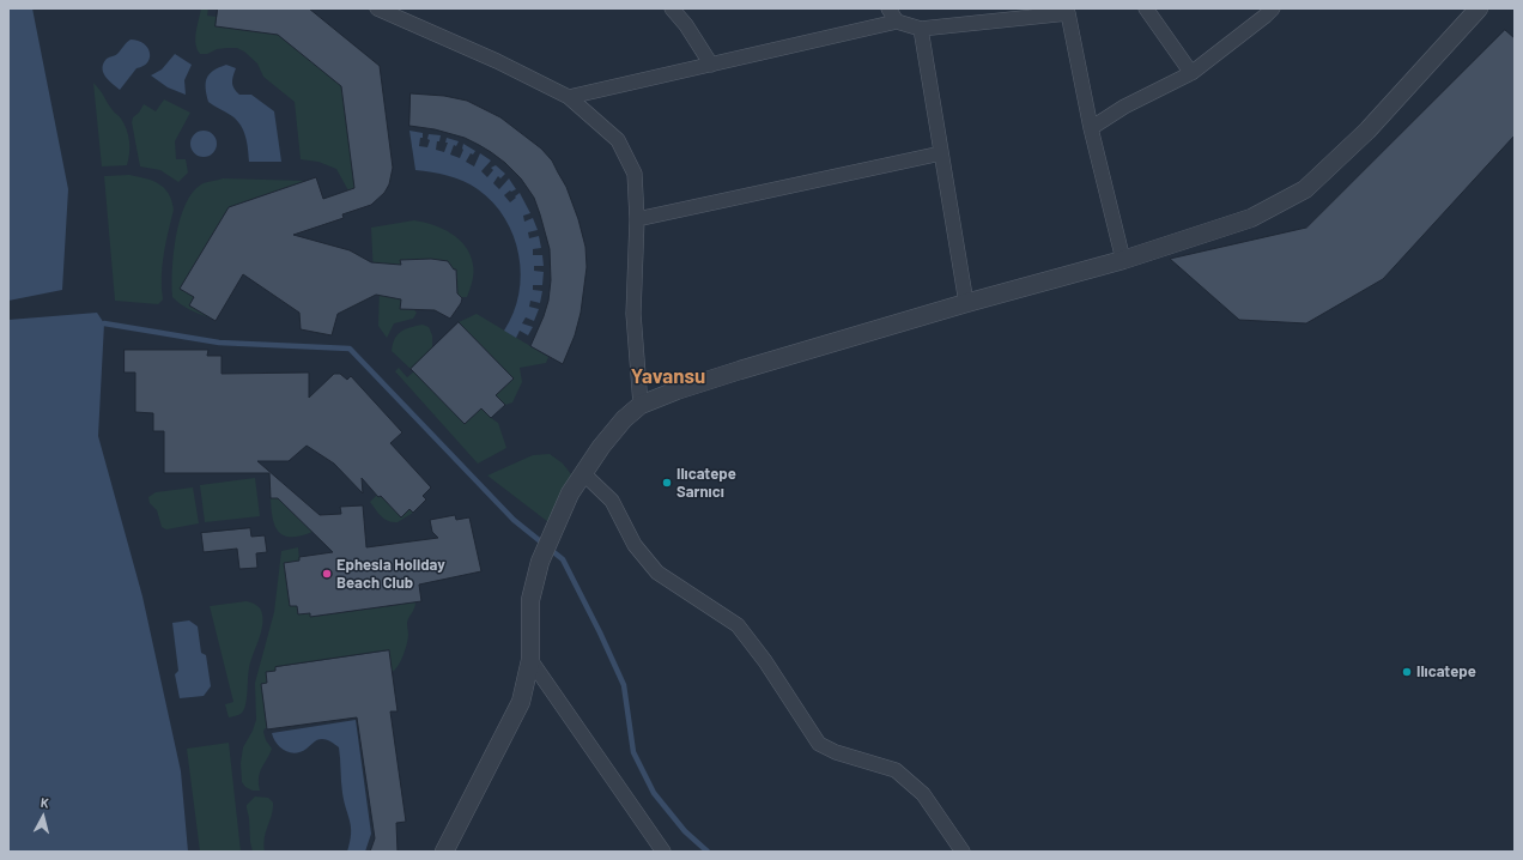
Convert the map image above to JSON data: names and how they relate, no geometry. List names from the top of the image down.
{
  "districts": ["Yavansu"],
  "places": ["Ilıcatepe Sarnıcı", "Ephesia Holiday Beach Club", "Ilıcatepe"],
  "north": "top"
}
